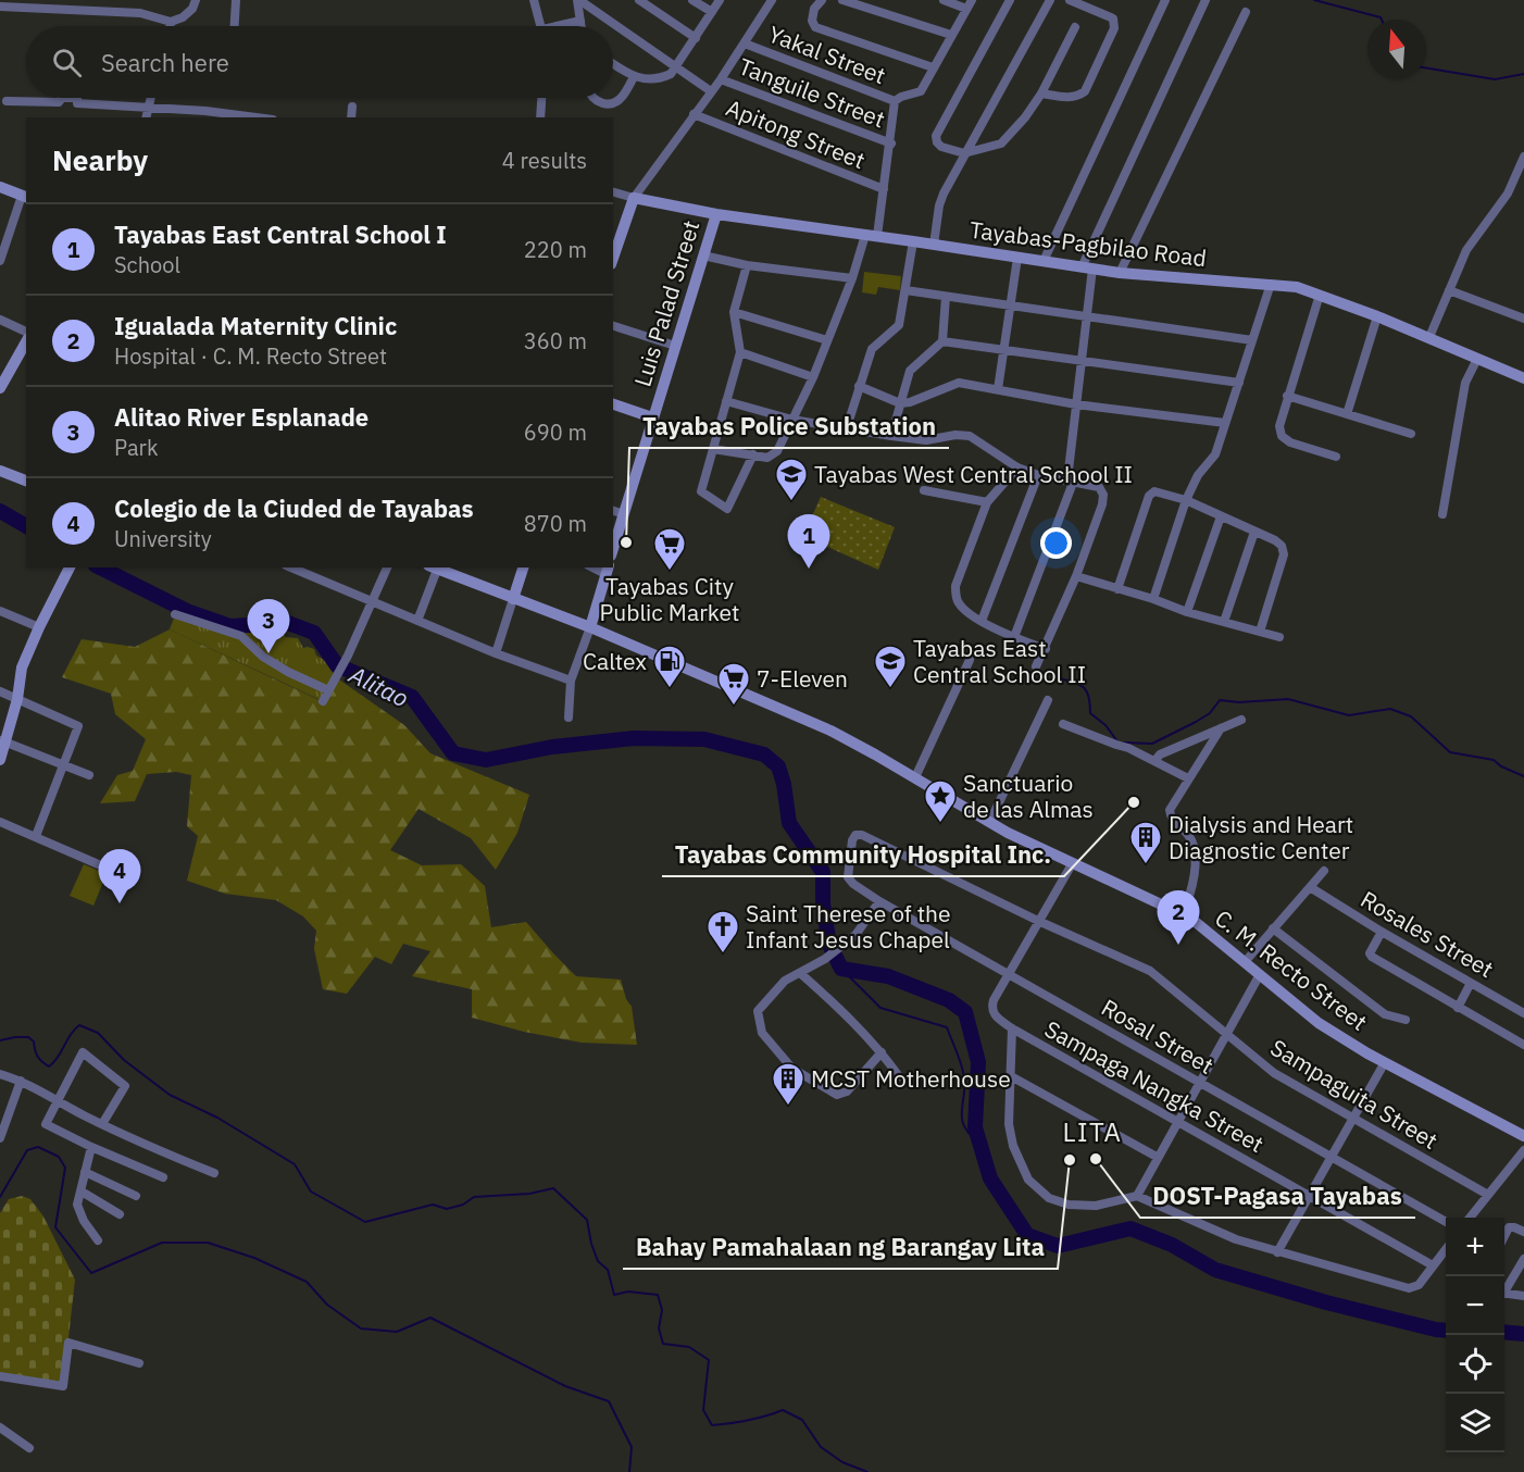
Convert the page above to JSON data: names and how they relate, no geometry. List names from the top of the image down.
{
  "streets": {
    "main road": ["Tayabas-Pagbilao Road", "Luis Palad Street", "C. M. Recto Street"],
    "street": [
      "Yakal Street",
      "Tanguile Street",
      "Apitong Street",
      "Rosales Street",
      "Rosal Street",
      "Sampaga Nangka Street",
      "Sampaguita Street"
    ]
  },
  "crossings": [
    ["Tayabas-Pagbilao Road", "Luis Palad Street"],
    ["Rosal Street", "Sampaga Nangka Street"],
    ["Rosal Street", "Sampaguita Street"]
  ],
  "districts": ["LITA"],
  "water": ["Alitao"],
  "places": {
    "school or university": ["Tayabas West Central School II", "Tayabas East Central School II"],
    "other": [
      "Tayabas Police Substation",
      "Tayabas Community Hospital Inc.",
      "DOST-Pagasa Tayabas",
      "Bahay Pamahalaan ng Barangay Lita"
    ],
    "supermarket": ["Tayabas City Public Market", "7-Eleven"],
    "fuel station": ["Caltex"],
    "place": ["Sanctuario de las Almas"],
    "building": ["Dialysis and Heart Diagnostic Center", "MCST Motherhouse"],
    "church": ["Saint Therese of the Infant Jesus Chapel"]
  },
  "north": "top",
  "page": {
    "search": "Search here",
    "heading": ["Nearby", "4 results"],
    "list": [
      {
        "mark": "1",
        "name": "Tayabas East Central School I",
        "note": "School",
        "value": "220 m"
      },
      {
        "mark": "2",
        "name": "Igualada Maternity Clinic",
        "note": "Hospital · C. M. Recto Street",
        "value": "360 m"
      },
      {
        "mark": "3",
        "name": "Alitao River Esplanade",
        "note": "Park",
        "value": "690 m"
      },
      {
        "mark": "4",
        "name": "Colegio de la Ciuded de Tayabas",
        "note": "University",
        "value": "870 m"
      }
    ],
    "pins": [
      "1",
      "3",
      "4",
      "2"
    ],
    "map_buttons": ["+", "−"]
  }
}
